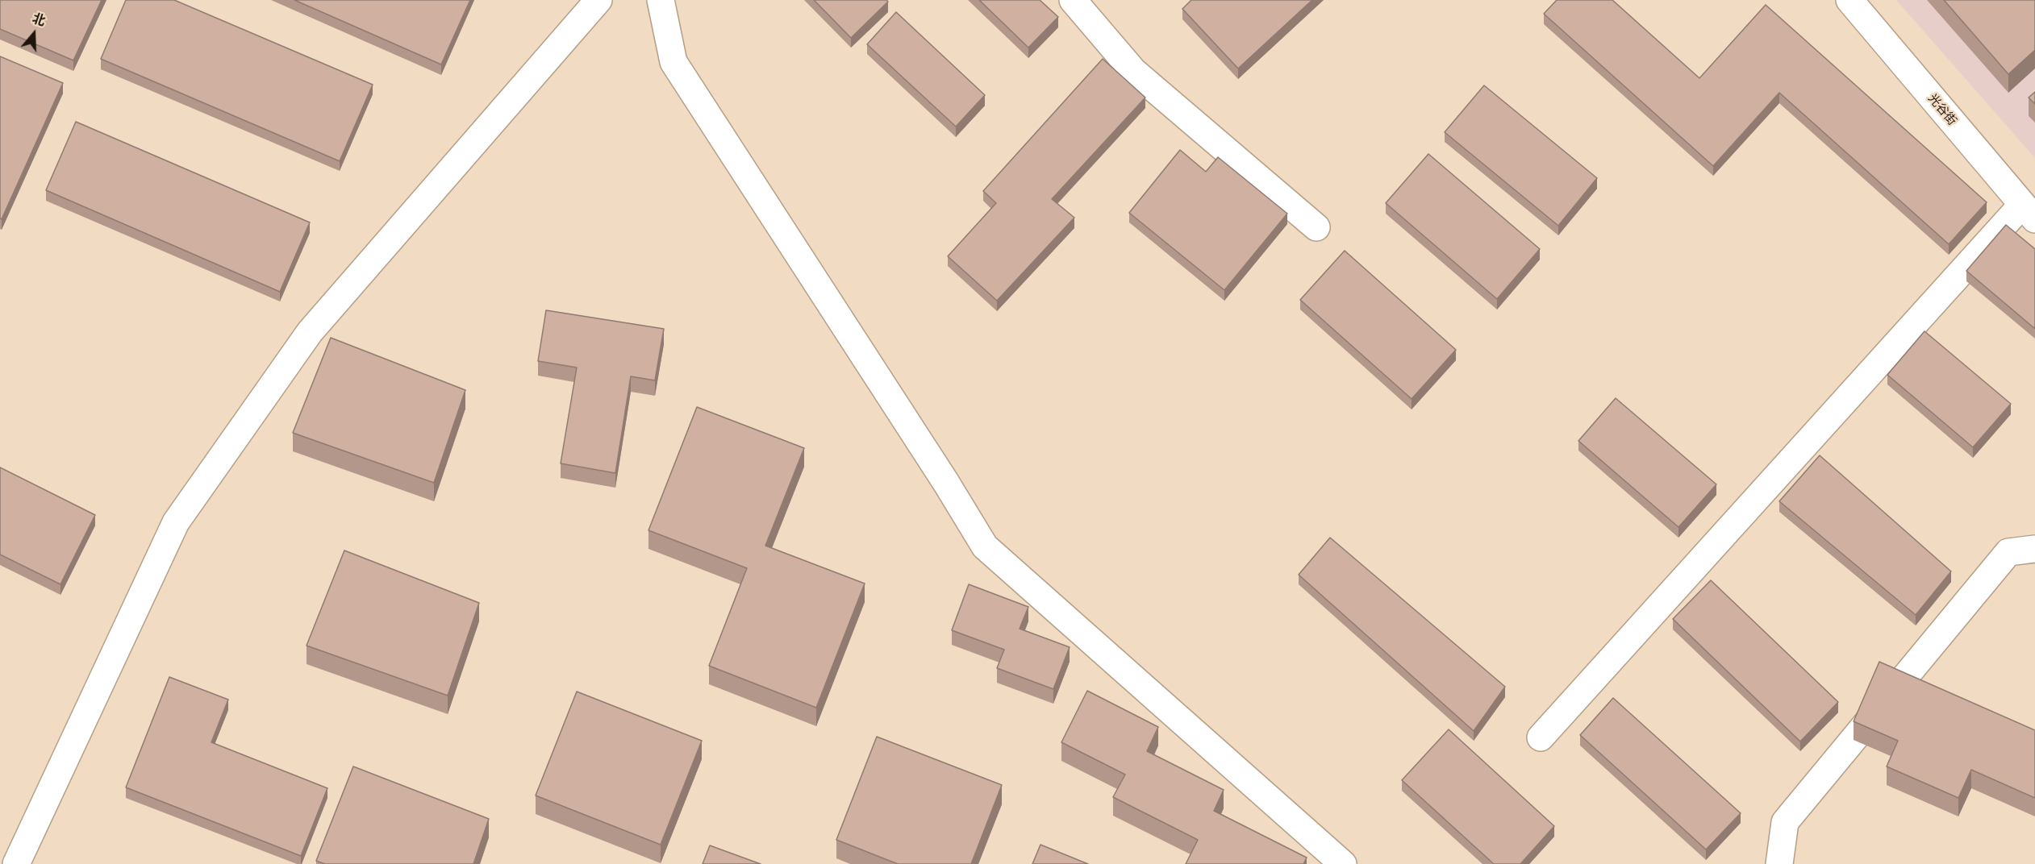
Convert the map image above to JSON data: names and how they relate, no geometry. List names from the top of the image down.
{
  "streets": {
    "street": ["光谷街"]
  },
  "north": "top"
}
